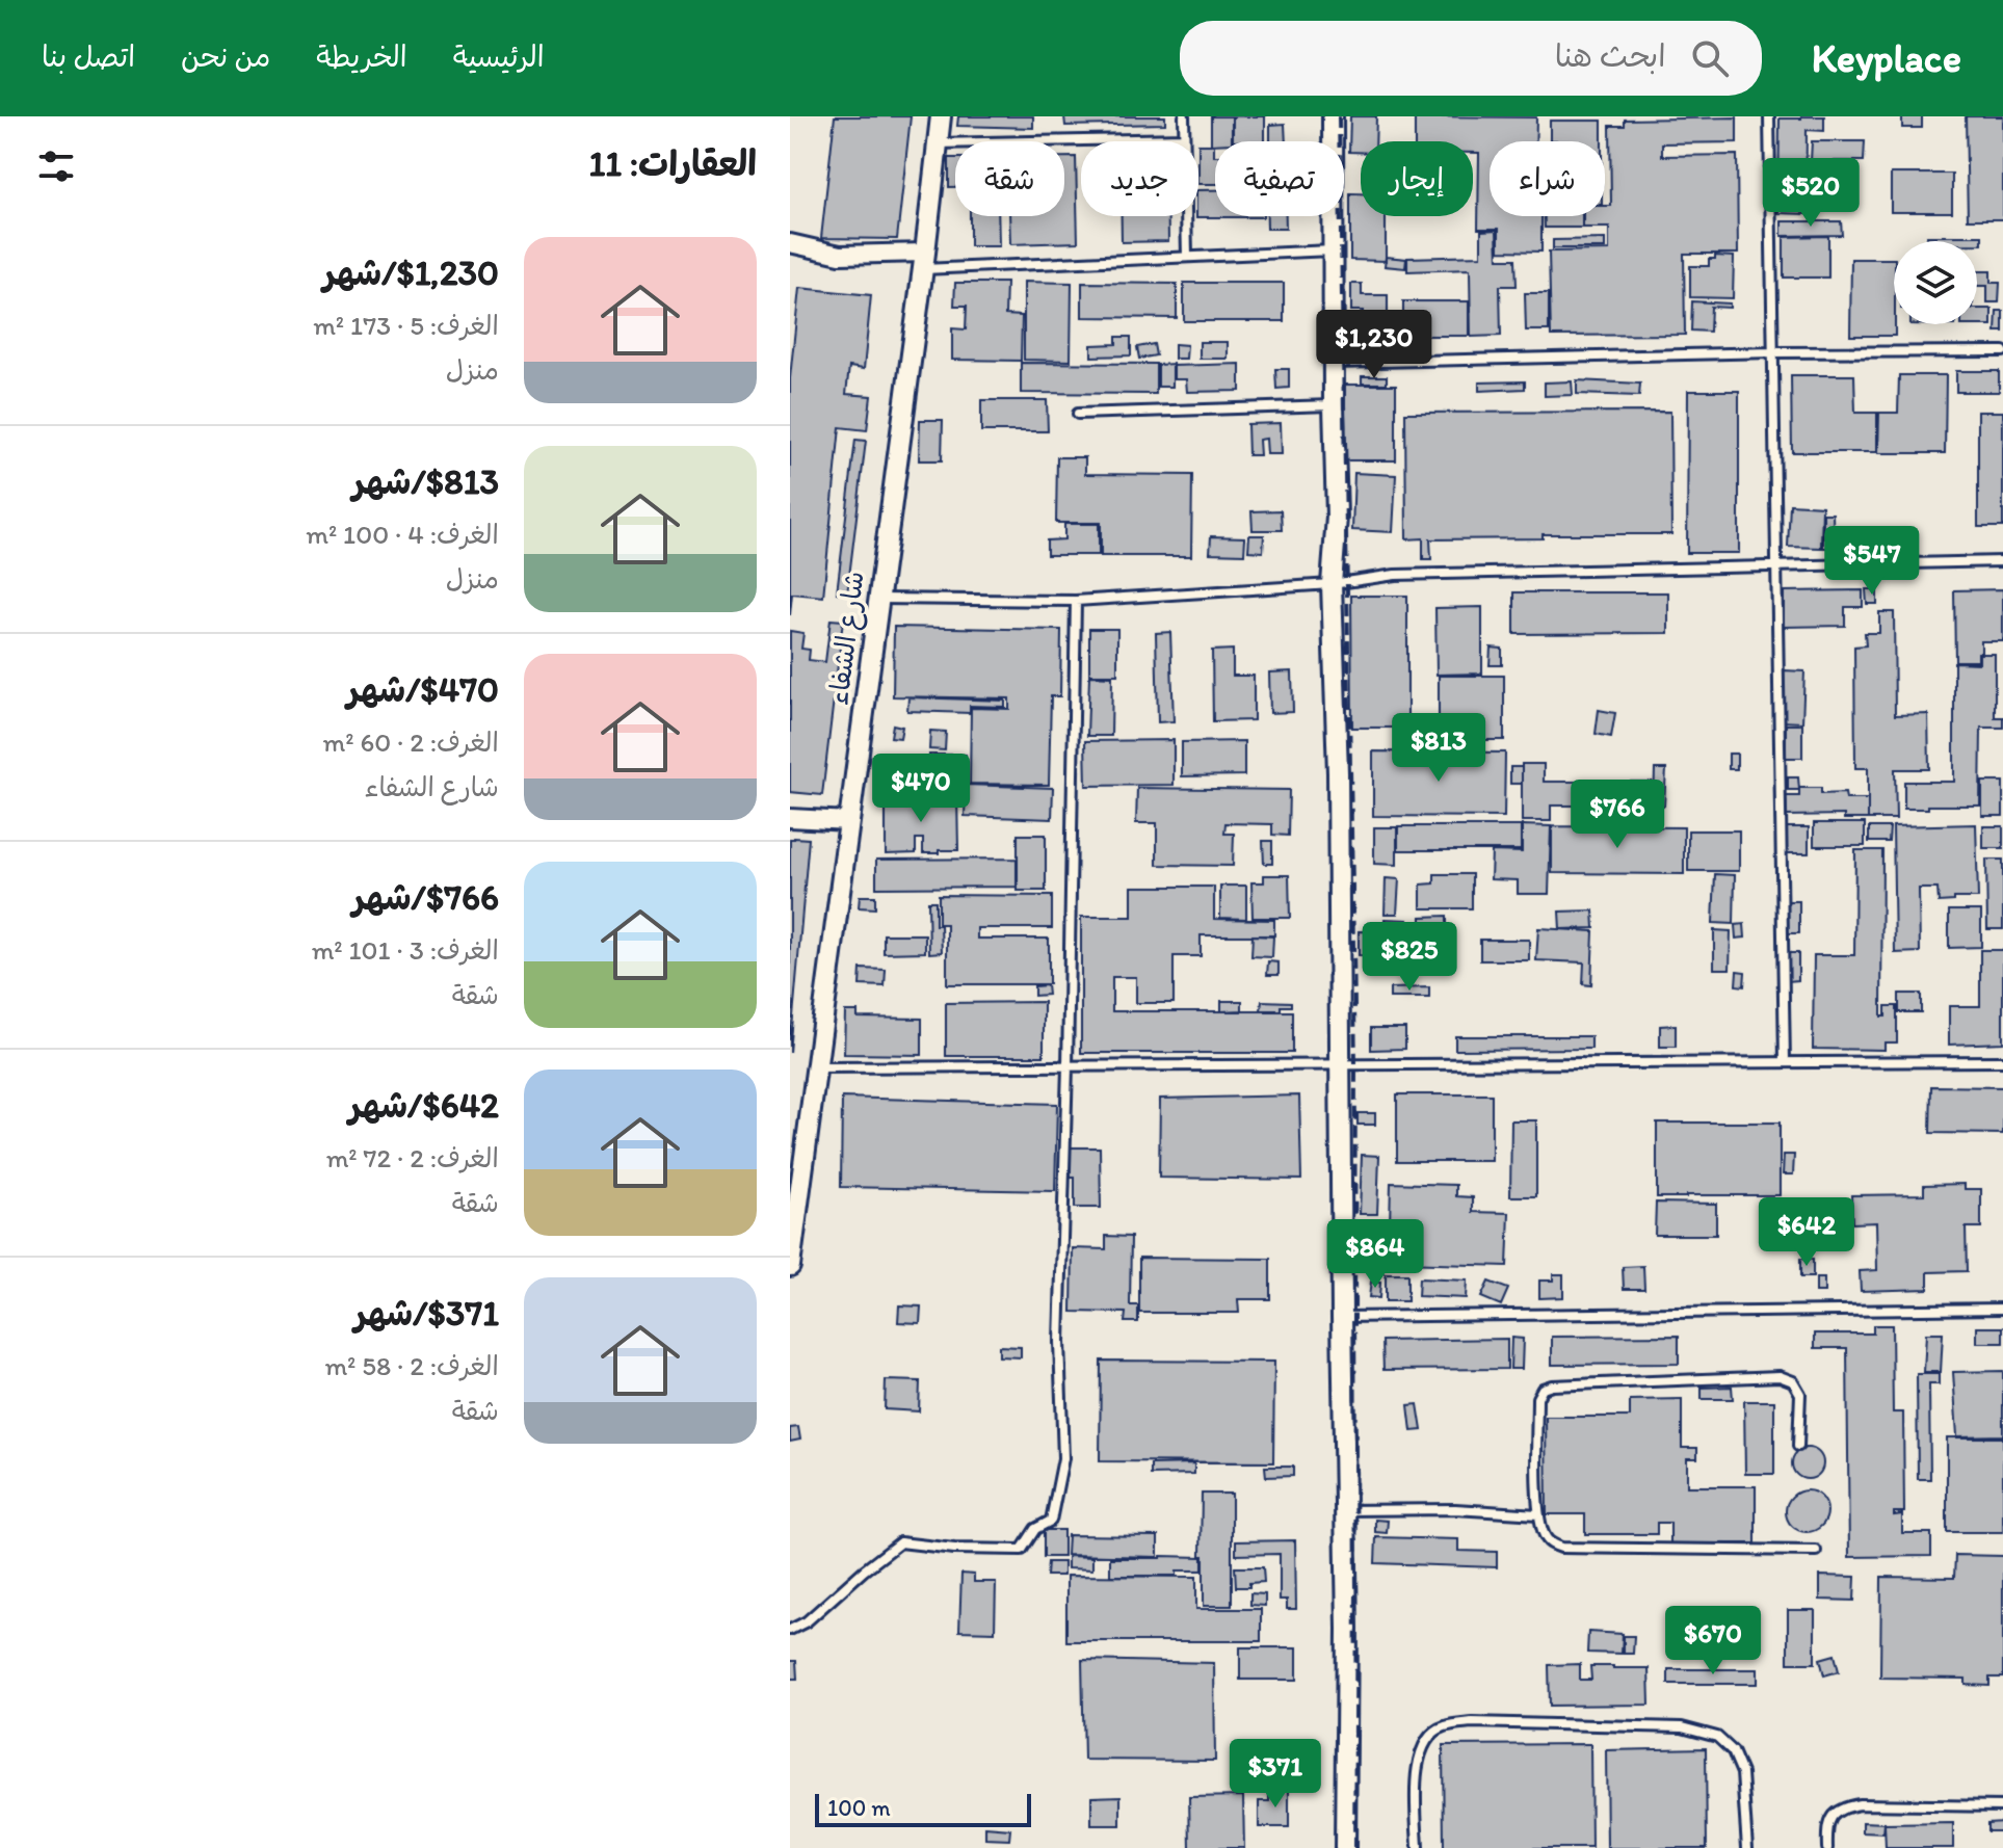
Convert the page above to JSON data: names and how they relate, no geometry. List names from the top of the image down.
{
  "streets": {
    "street": ["شارع الشفاء"]
  },
  "scale_bar": "100 m",
  "page": {
    "header": "Keyplace",
    "search": "ابحث هنا",
    "nav": [
      "الرئيسية",
      "الخريطة",
      "من نحن",
      "اتصل بنا"
    ],
    "heading": "العقارات: 11",
    "chip": [
      "شراء",
      "إيجار",
      "تصفية",
      "جديد",
      "شقة"
    ],
    "price": [
      "$520",
      "$1,230",
      "$547",
      "$813",
      "$470",
      "$766",
      "$825",
      "$642",
      "$864",
      "$670",
      "$371"
    ],
    "list": [
      {
        "name": "$1,230/شهر",
        "note": "الغرف: 5 · 173 m² · منزل"
      },
      {
        "name": "$813/شهر",
        "note": "الغرف: 4 · 100 m² · منزل"
      },
      {
        "name": "$470/شهر",
        "note": "الغرف: 2 · 60 m² · شارع الشفاء"
      },
      {
        "name": "$766/شهر",
        "note": "الغرف: 3 · 101 m² · شقة"
      },
      {
        "name": "$642/شهر",
        "note": "الغرف: 2 · 72 m² · شقة"
      },
      {
        "name": "$371/شهر",
        "note": "الغرف: 2 · 58 m² · شقة"
      }
    ],
    "scale": "100 m"
  }
}
